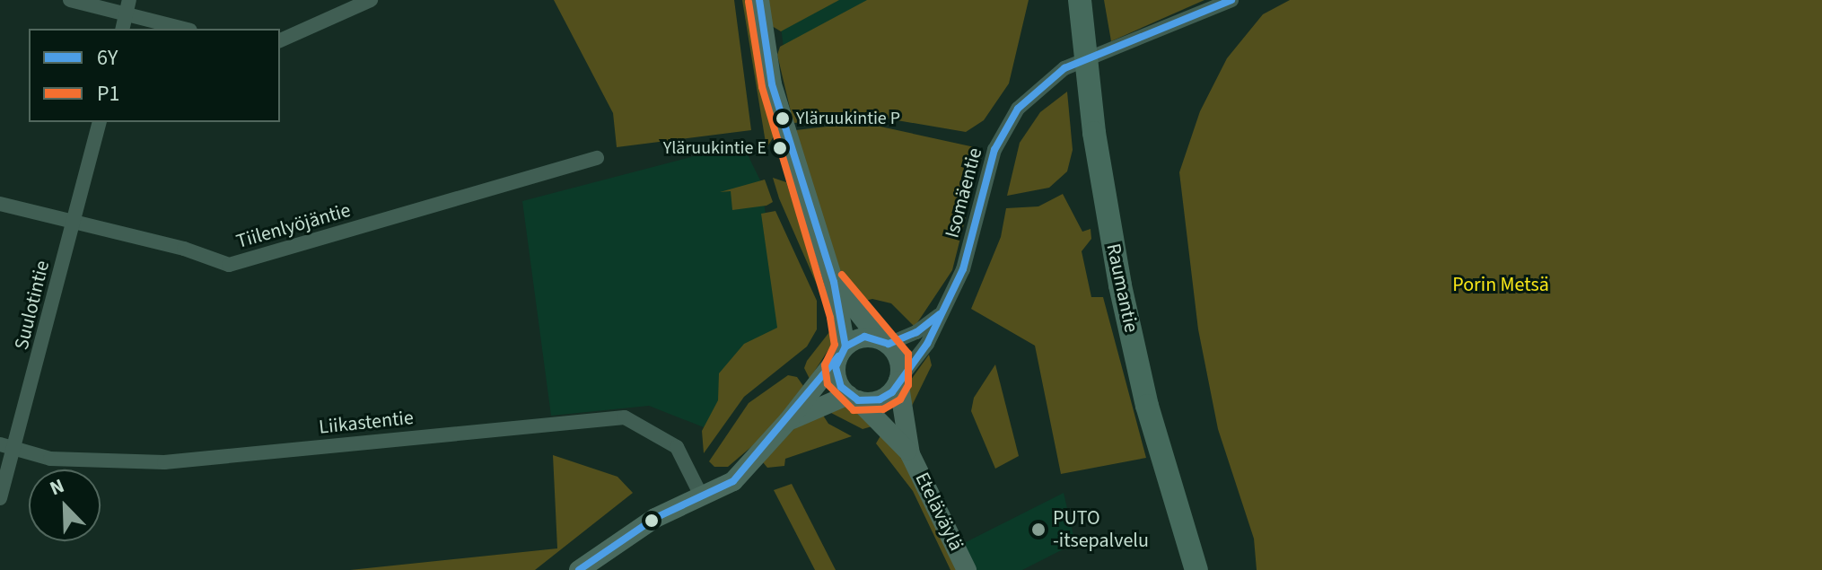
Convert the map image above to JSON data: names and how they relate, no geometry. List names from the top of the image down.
{
  "streets": {
    "highway": ["Raumantie"],
    "main road": ["Eteläväylä"],
    "street": [
      "Isomäentie",
      "Tiilenlyöjäntie",
      "Suulotintie",
      "Liikastentie"
    ]
  },
  "crossings": [
    ["Isomäentie", "Eteläväylä"],
    ["Tiilenlyöjäntie", "Suulotintie"],
    ["Suulotintie", "Liikastentie"]
  ],
  "parks": ["Porin Metsä"],
  "places": ["Yläruukintie P", "Yläruukintie E", "PUTO -itsepalvelu"],
  "lines": ["transit line 6Y", "transit line P1"],
  "legend": ["6Y", "P1"],
  "north": "top left"
}
